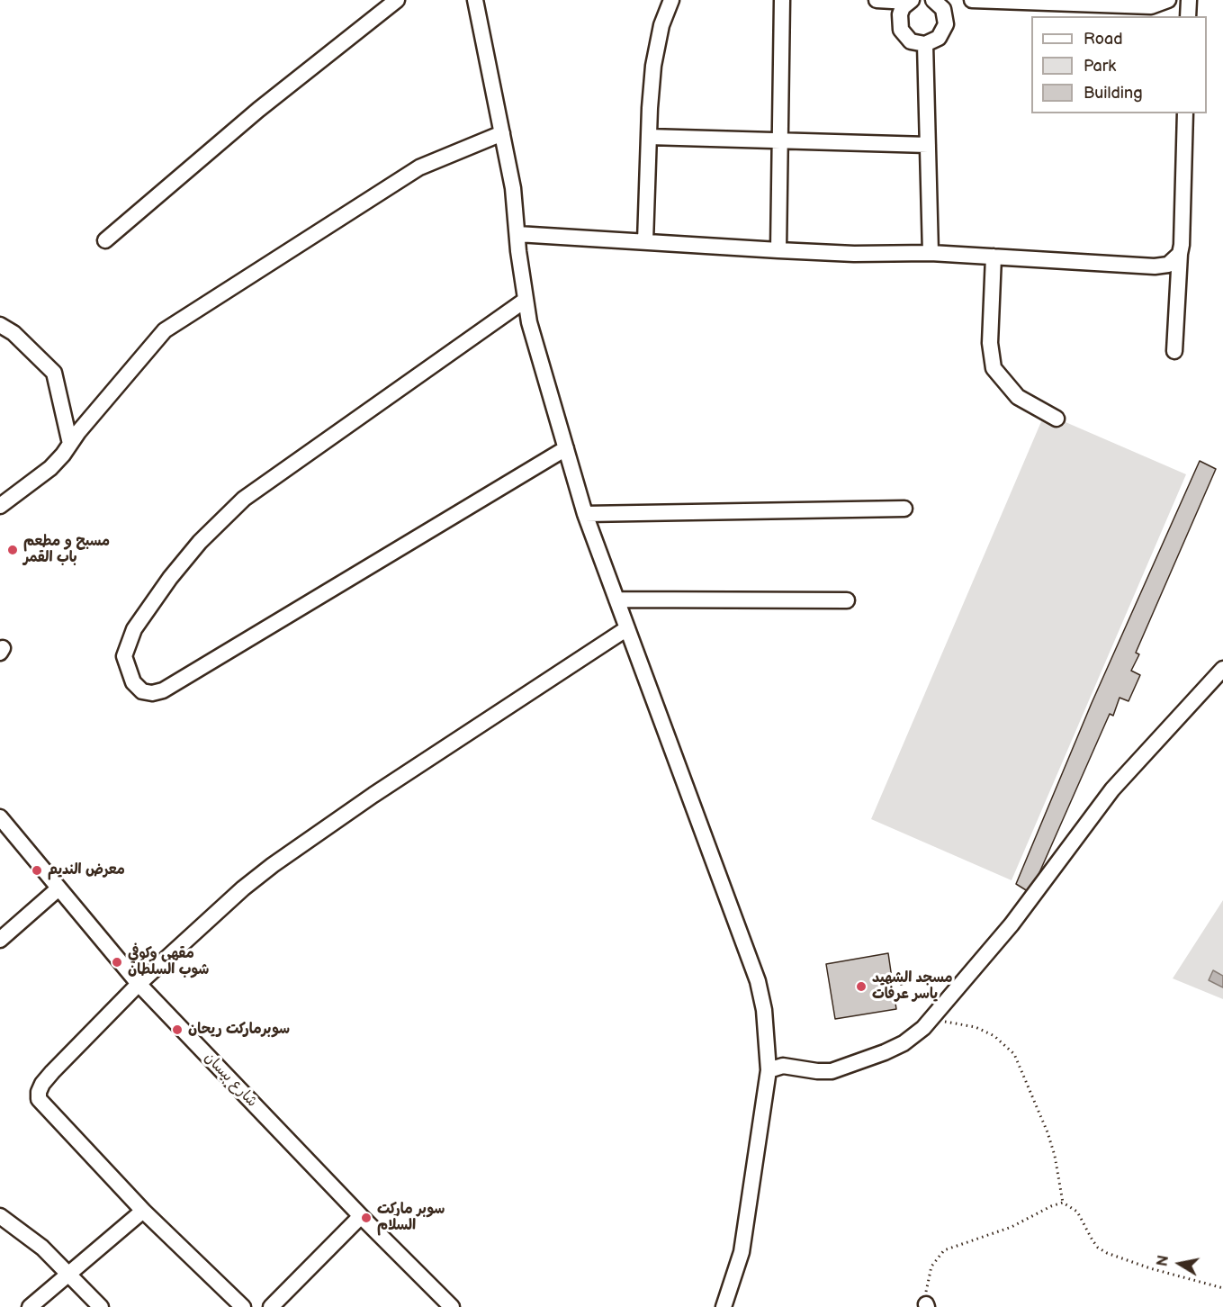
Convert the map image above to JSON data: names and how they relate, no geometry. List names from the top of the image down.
{
  "streets": {
    "street": ["شارع بيسان"]
  },
  "places": [
    "مسبح و مطعم باب القمر",
    "معرض النديم",
    "مقهى وكوفي شوب السلطان",
    "مسجد الشهيد ياسر عرفات",
    "سوبرماركت ريحان",
    "سوبر ماركت السلام"
  ],
  "legend": ["Road", "Park", "Building"],
  "north": "left"
}
